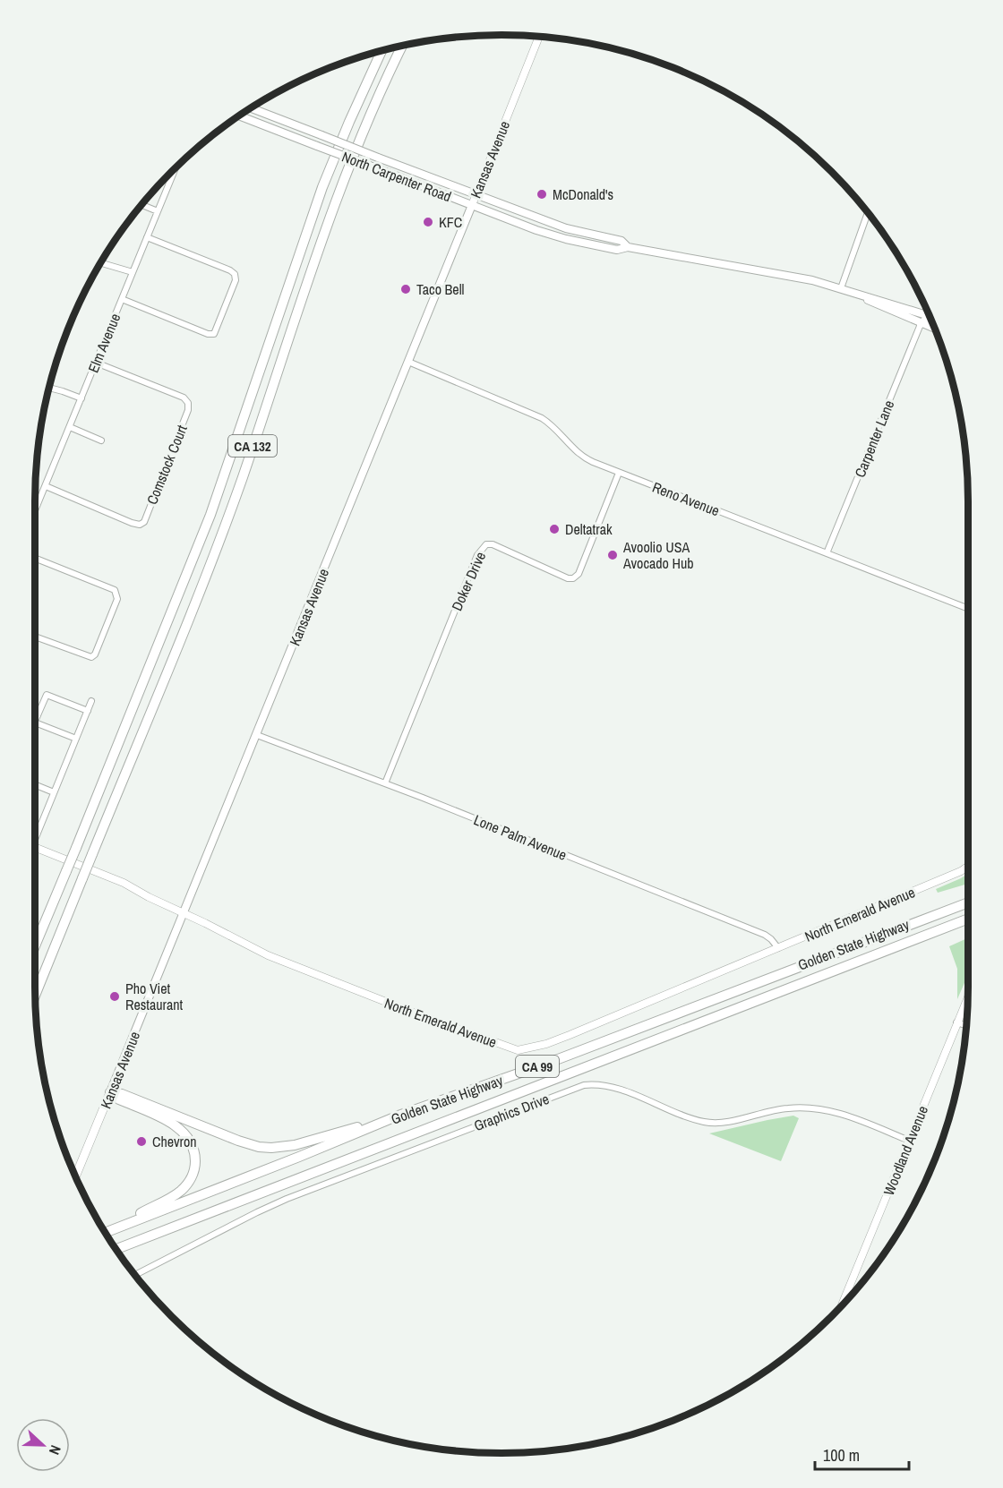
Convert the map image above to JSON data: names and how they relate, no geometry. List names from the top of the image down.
{
  "streets": {
    "highway": ["CA 132", "Golden State Highway", "CA 99"],
    "main road": ["Kansas Avenue", "North Carpenter Road"],
    "street": [
      "Elm Avenue",
      "Carpenter Lane",
      "Comstock Court",
      "Reno Avenue",
      "Doker Drive",
      "Lone Palm Avenue",
      "North Emerald Avenue",
      "Graphics Drive",
      "Woodland Avenue"
    ]
  },
  "crossings": [
    ["Kansas Avenue", "North Carpenter Road"],
    ["Kansas Avenue", "Reno Avenue"],
    ["Kansas Avenue", "Lone Palm Avenue"],
    ["Kansas Avenue", "North Emerald Avenue"],
    ["North Carpenter Road", "Carpenter Lane"],
    ["Elm Avenue", "Comstock Court"],
    ["Carpenter Lane", "Reno Avenue"],
    ["Reno Avenue", "Doker Drive"],
    ["Doker Drive", "Lone Palm Avenue"],
    ["Lone Palm Avenue", "North Emerald Avenue"],
    ["Graphics Drive", "Woodland Avenue"]
  ],
  "places": [
    "McDonald's",
    "KFC",
    "Taco Bell",
    "Deltatrak",
    "Avoolio USA Avocado Hub",
    "Pho Viet Restaurant",
    "Chevron"
  ],
  "scale_bar": "100 m",
  "north": "right"
}
